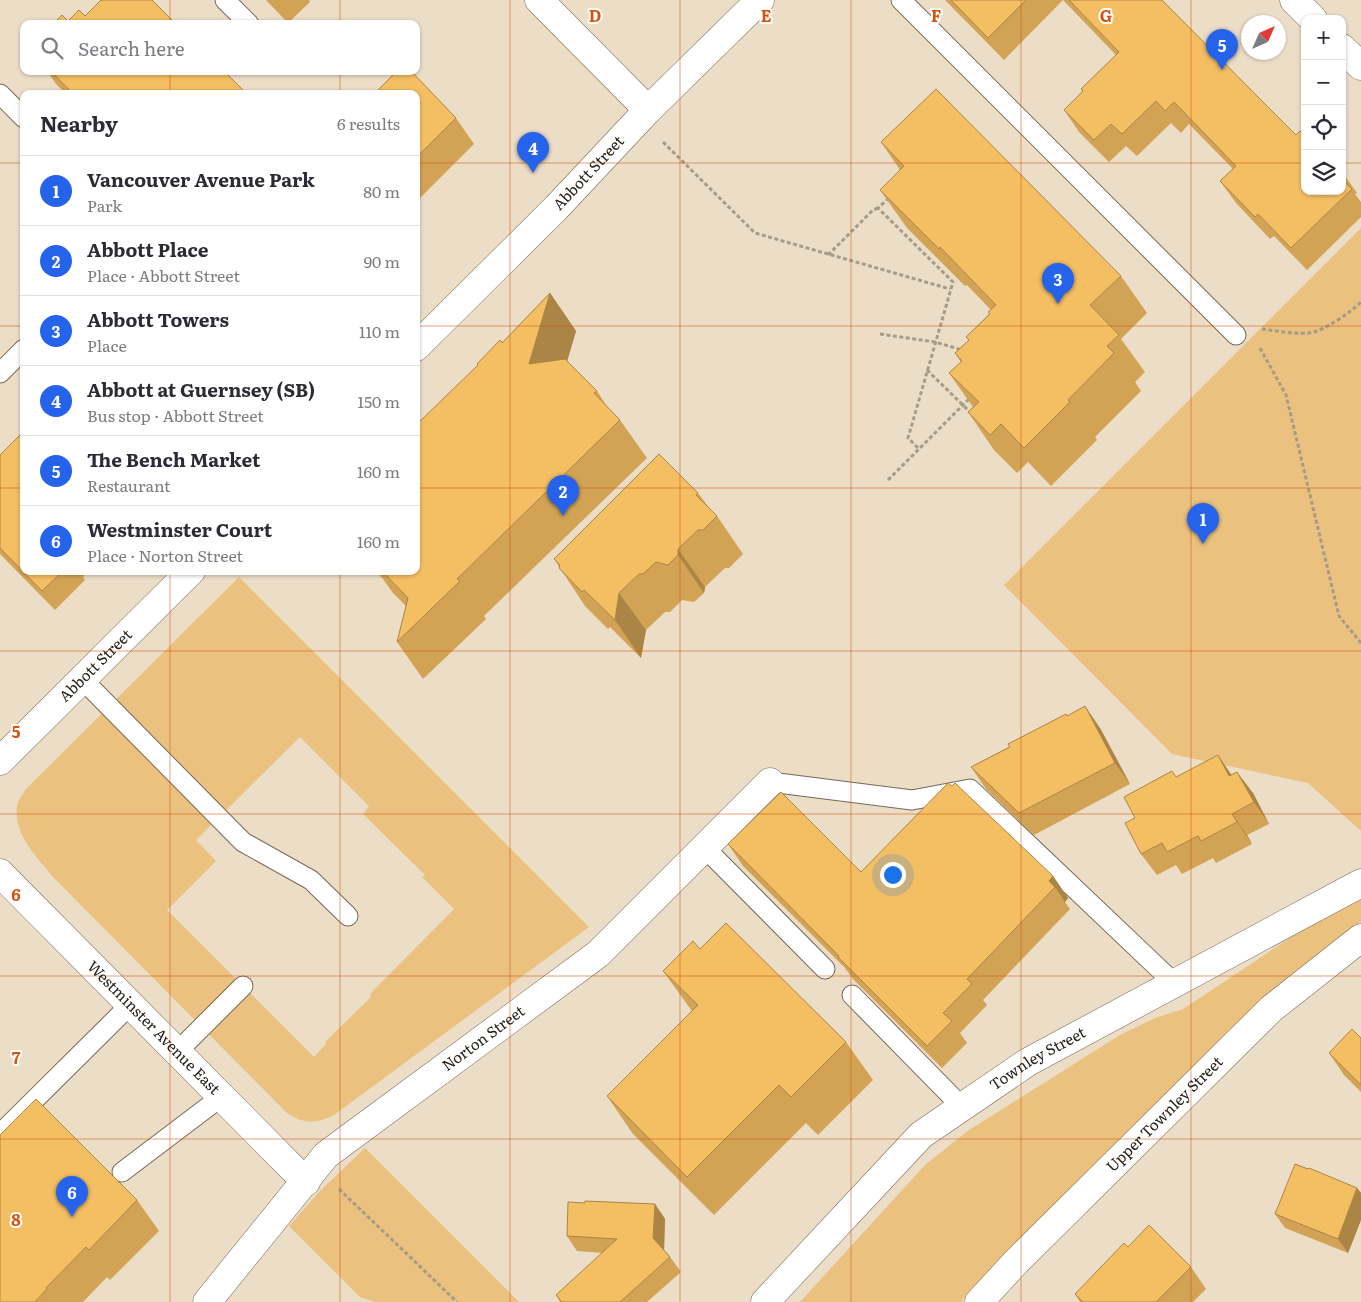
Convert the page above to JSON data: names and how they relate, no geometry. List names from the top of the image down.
{
  "streets": {
    "street": [
      "Abbott Street",
      "Westminster Avenue East",
      "Norton Street",
      "Townley Street",
      "Upper Townley Street"
    ]
  },
  "crossings": [
    ["Westminster Avenue East", "Norton Street"]
  ],
  "north": "top right",
  "page": {
    "map_buttons": ["+", "−"],
    "search": "Search here",
    "pins": [
      "5",
      "4",
      "3",
      "2",
      "1",
      "6"
    ],
    "heading": ["Nearby", "6 results"],
    "list": [
      {
        "mark": "1",
        "name": "Vancouver Avenue Park",
        "note": "Park",
        "value": "80 m"
      },
      {
        "mark": "2",
        "name": "Abbott Place",
        "note": "Place · Abbott Street",
        "value": "90 m"
      },
      {
        "mark": "3",
        "name": "Abbott Towers",
        "note": "Place",
        "value": "110 m"
      },
      {
        "mark": "4",
        "name": "Abbott at Guernsey (SB)",
        "note": "Bus stop · Abbott Street",
        "value": "150 m"
      },
      {
        "mark": "5",
        "name": "The Bench Market",
        "note": "Restaurant",
        "value": "160 m"
      },
      {
        "mark": "6",
        "name": "Westminster Court",
        "note": "Place · Norton Street",
        "value": "160 m"
      }
    ]
  },
  "grid": {
    "columns": [
      "D",
      "E",
      "F",
      "G"
    ],
    "rows": [
      "5",
      "6",
      "7",
      "8"
    ]
  }
}
